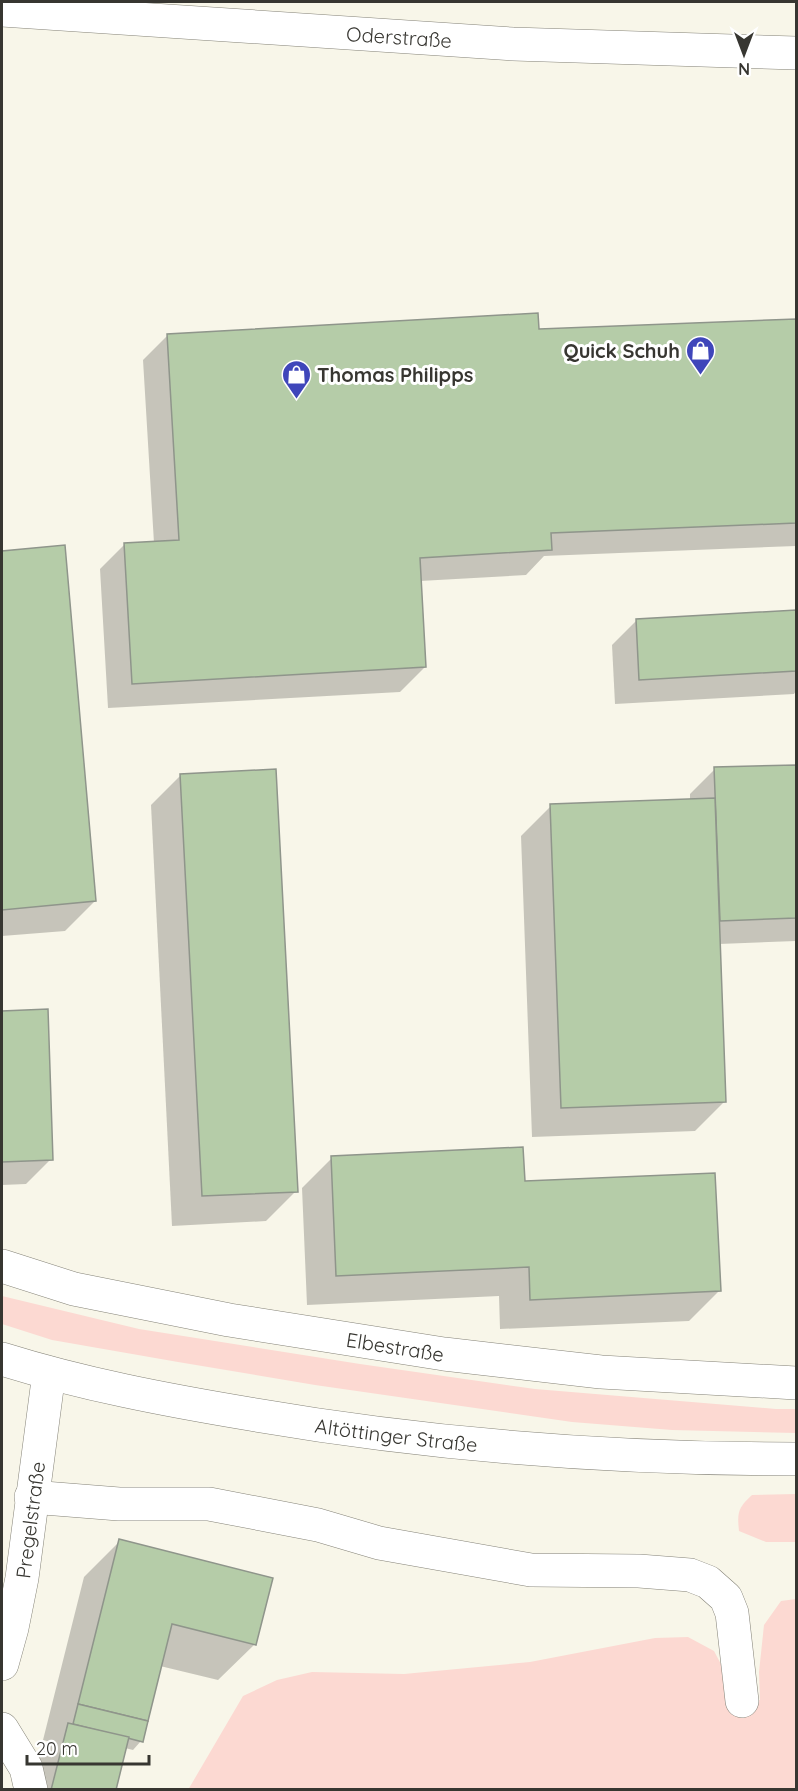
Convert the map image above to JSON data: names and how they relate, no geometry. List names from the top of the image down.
{
  "streets": {
    "street": [
      "Oderstraße",
      "Elbestraße",
      "Altöttinger Straße",
      "Pregelstraße"
    ]
  },
  "crossings": [
    ["Altöttinger Straße", "Pregelstraße"]
  ],
  "places": {
    "shop": ["Quick Schuh", "Thomas Philipps"]
  },
  "scale_bar": "20 m",
  "north": "bottom"
}
